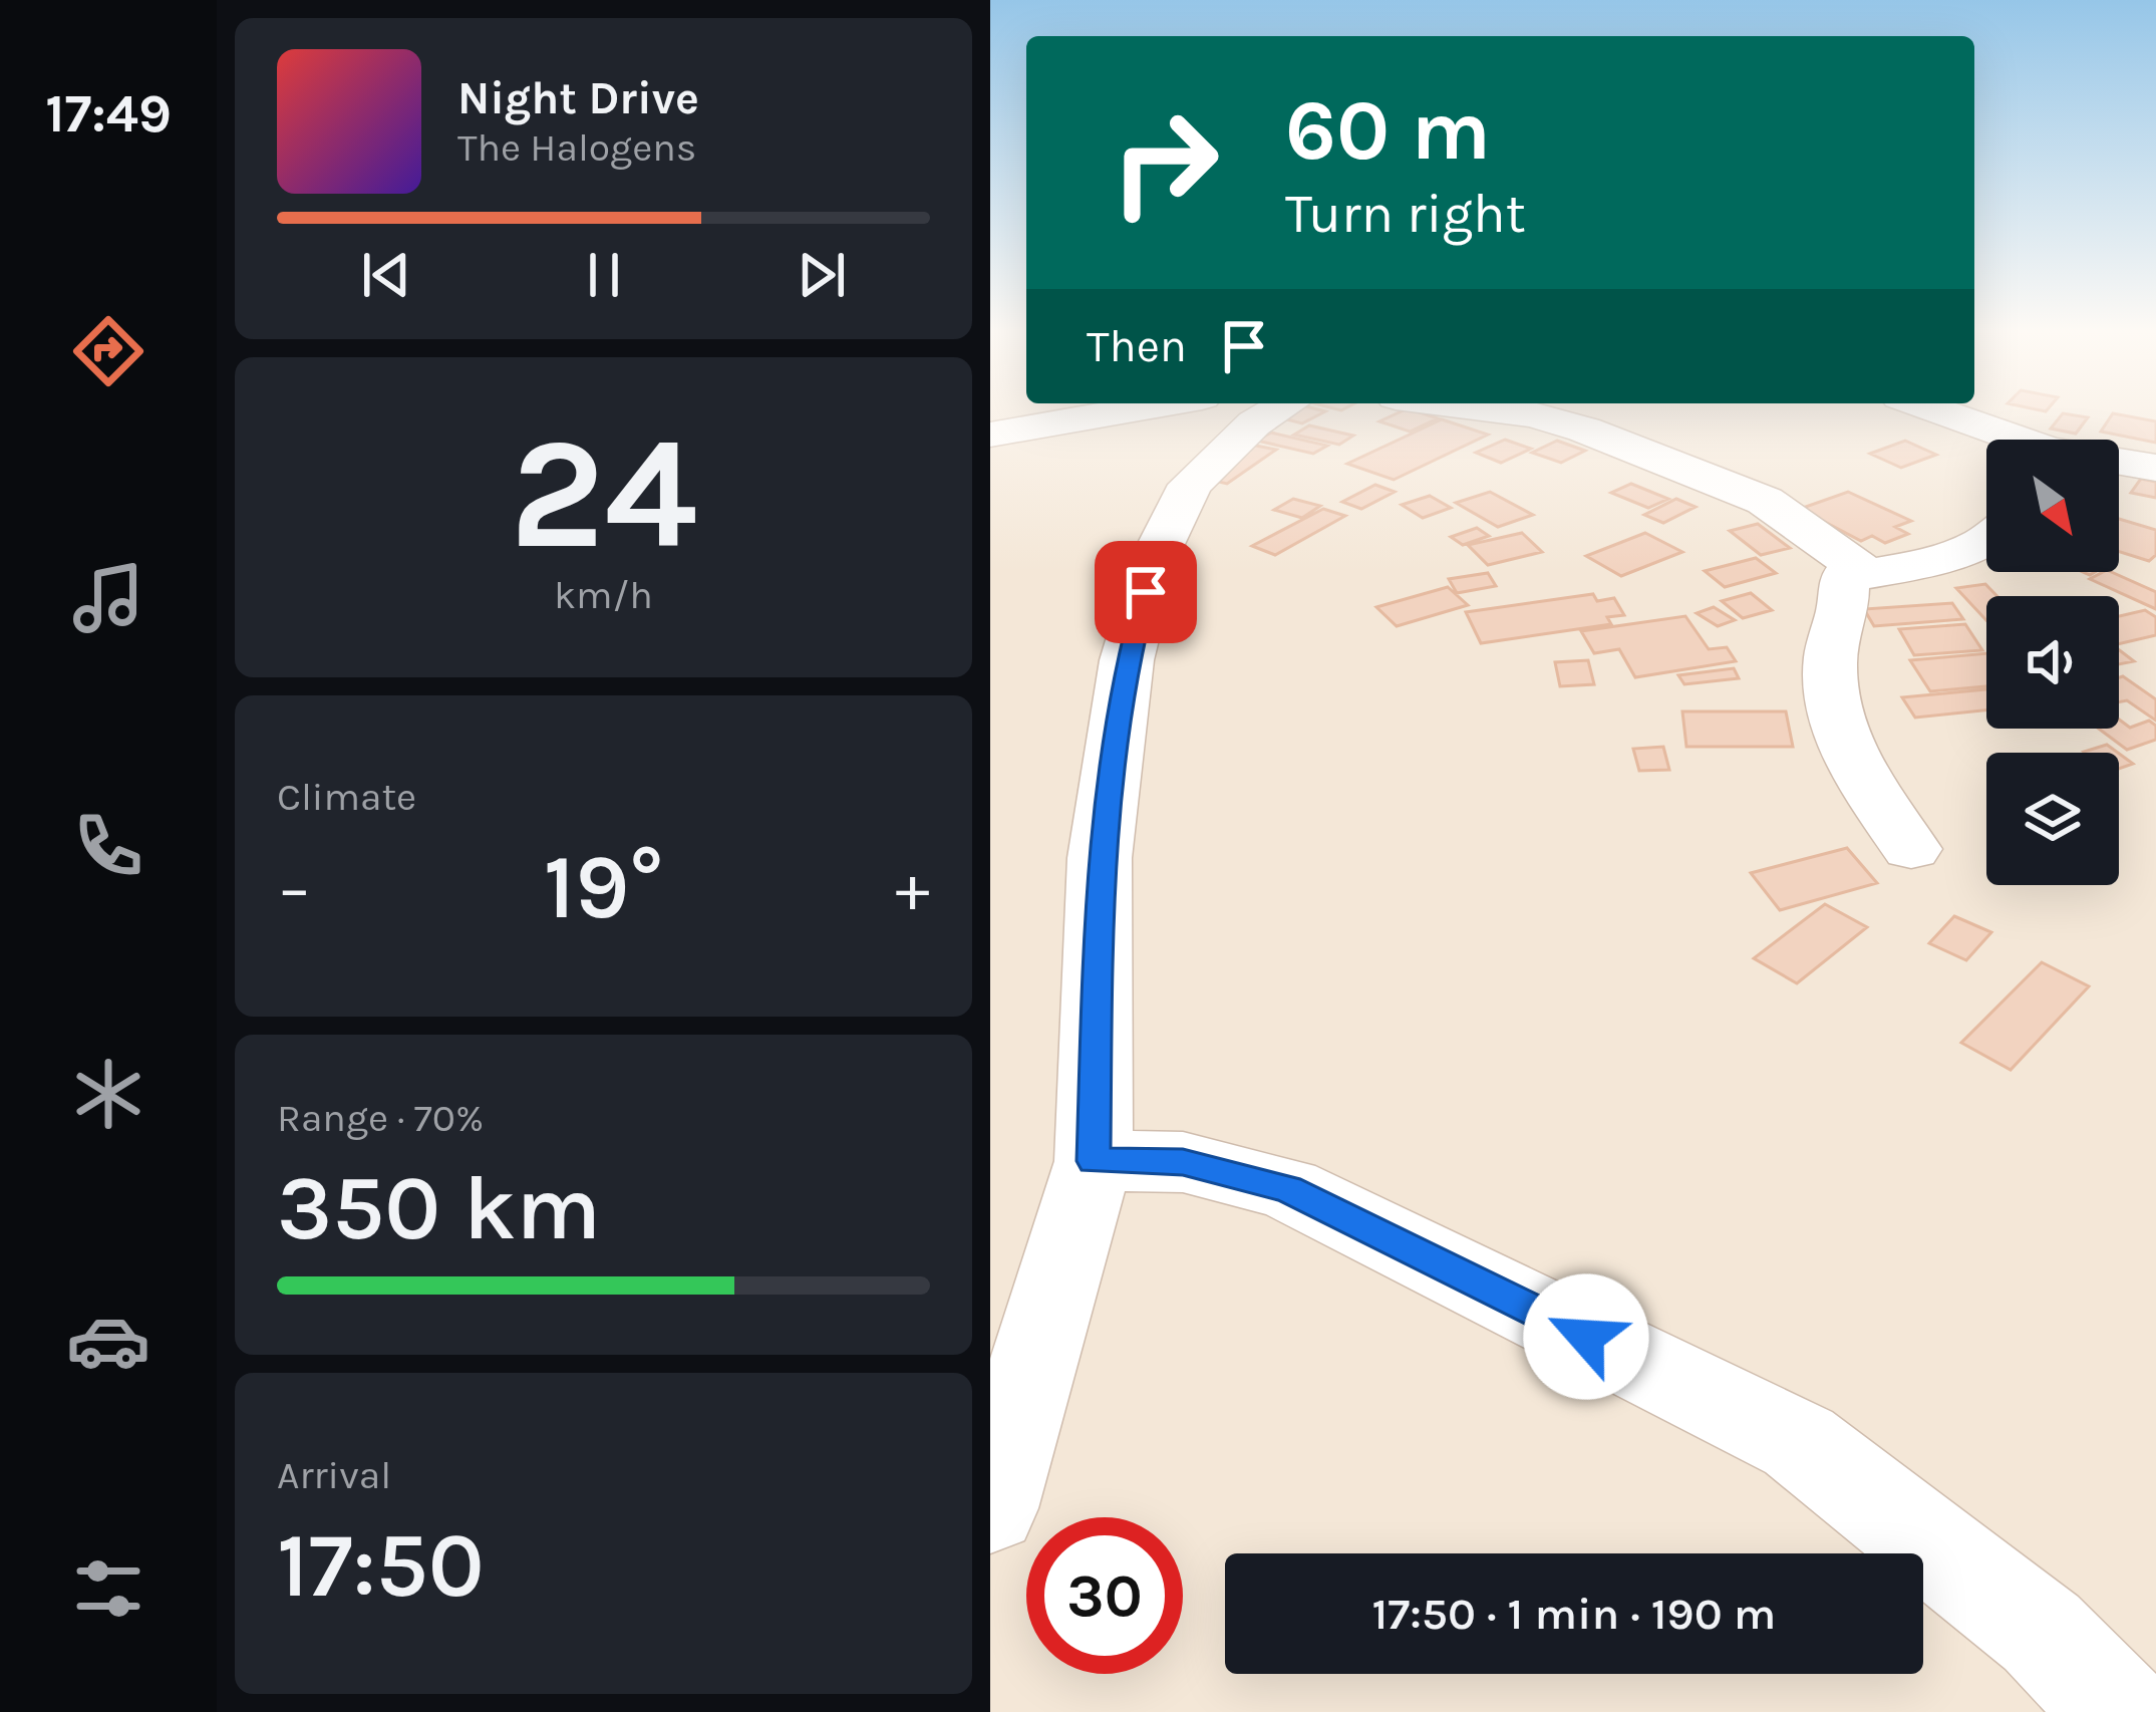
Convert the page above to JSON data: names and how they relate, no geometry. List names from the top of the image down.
{
  "north": "bottom right",
  "page": {
    "tabs": "17:49",
    "turn": ["60 m", "Turn right"],
    "song": ["Night Drive", "The Halogens"],
    "then": "Then",
    "tile": [
      ["24", "km/h"],
      "Climate",
      ["Range · 70%", "350 km"],
      ["Arrival", "17:50"]
    ],
    "heat": ["−", "19°", "+"],
    "limit": "30",
    "trip": "17:50 · 1 min · 190 m"
  }
}
